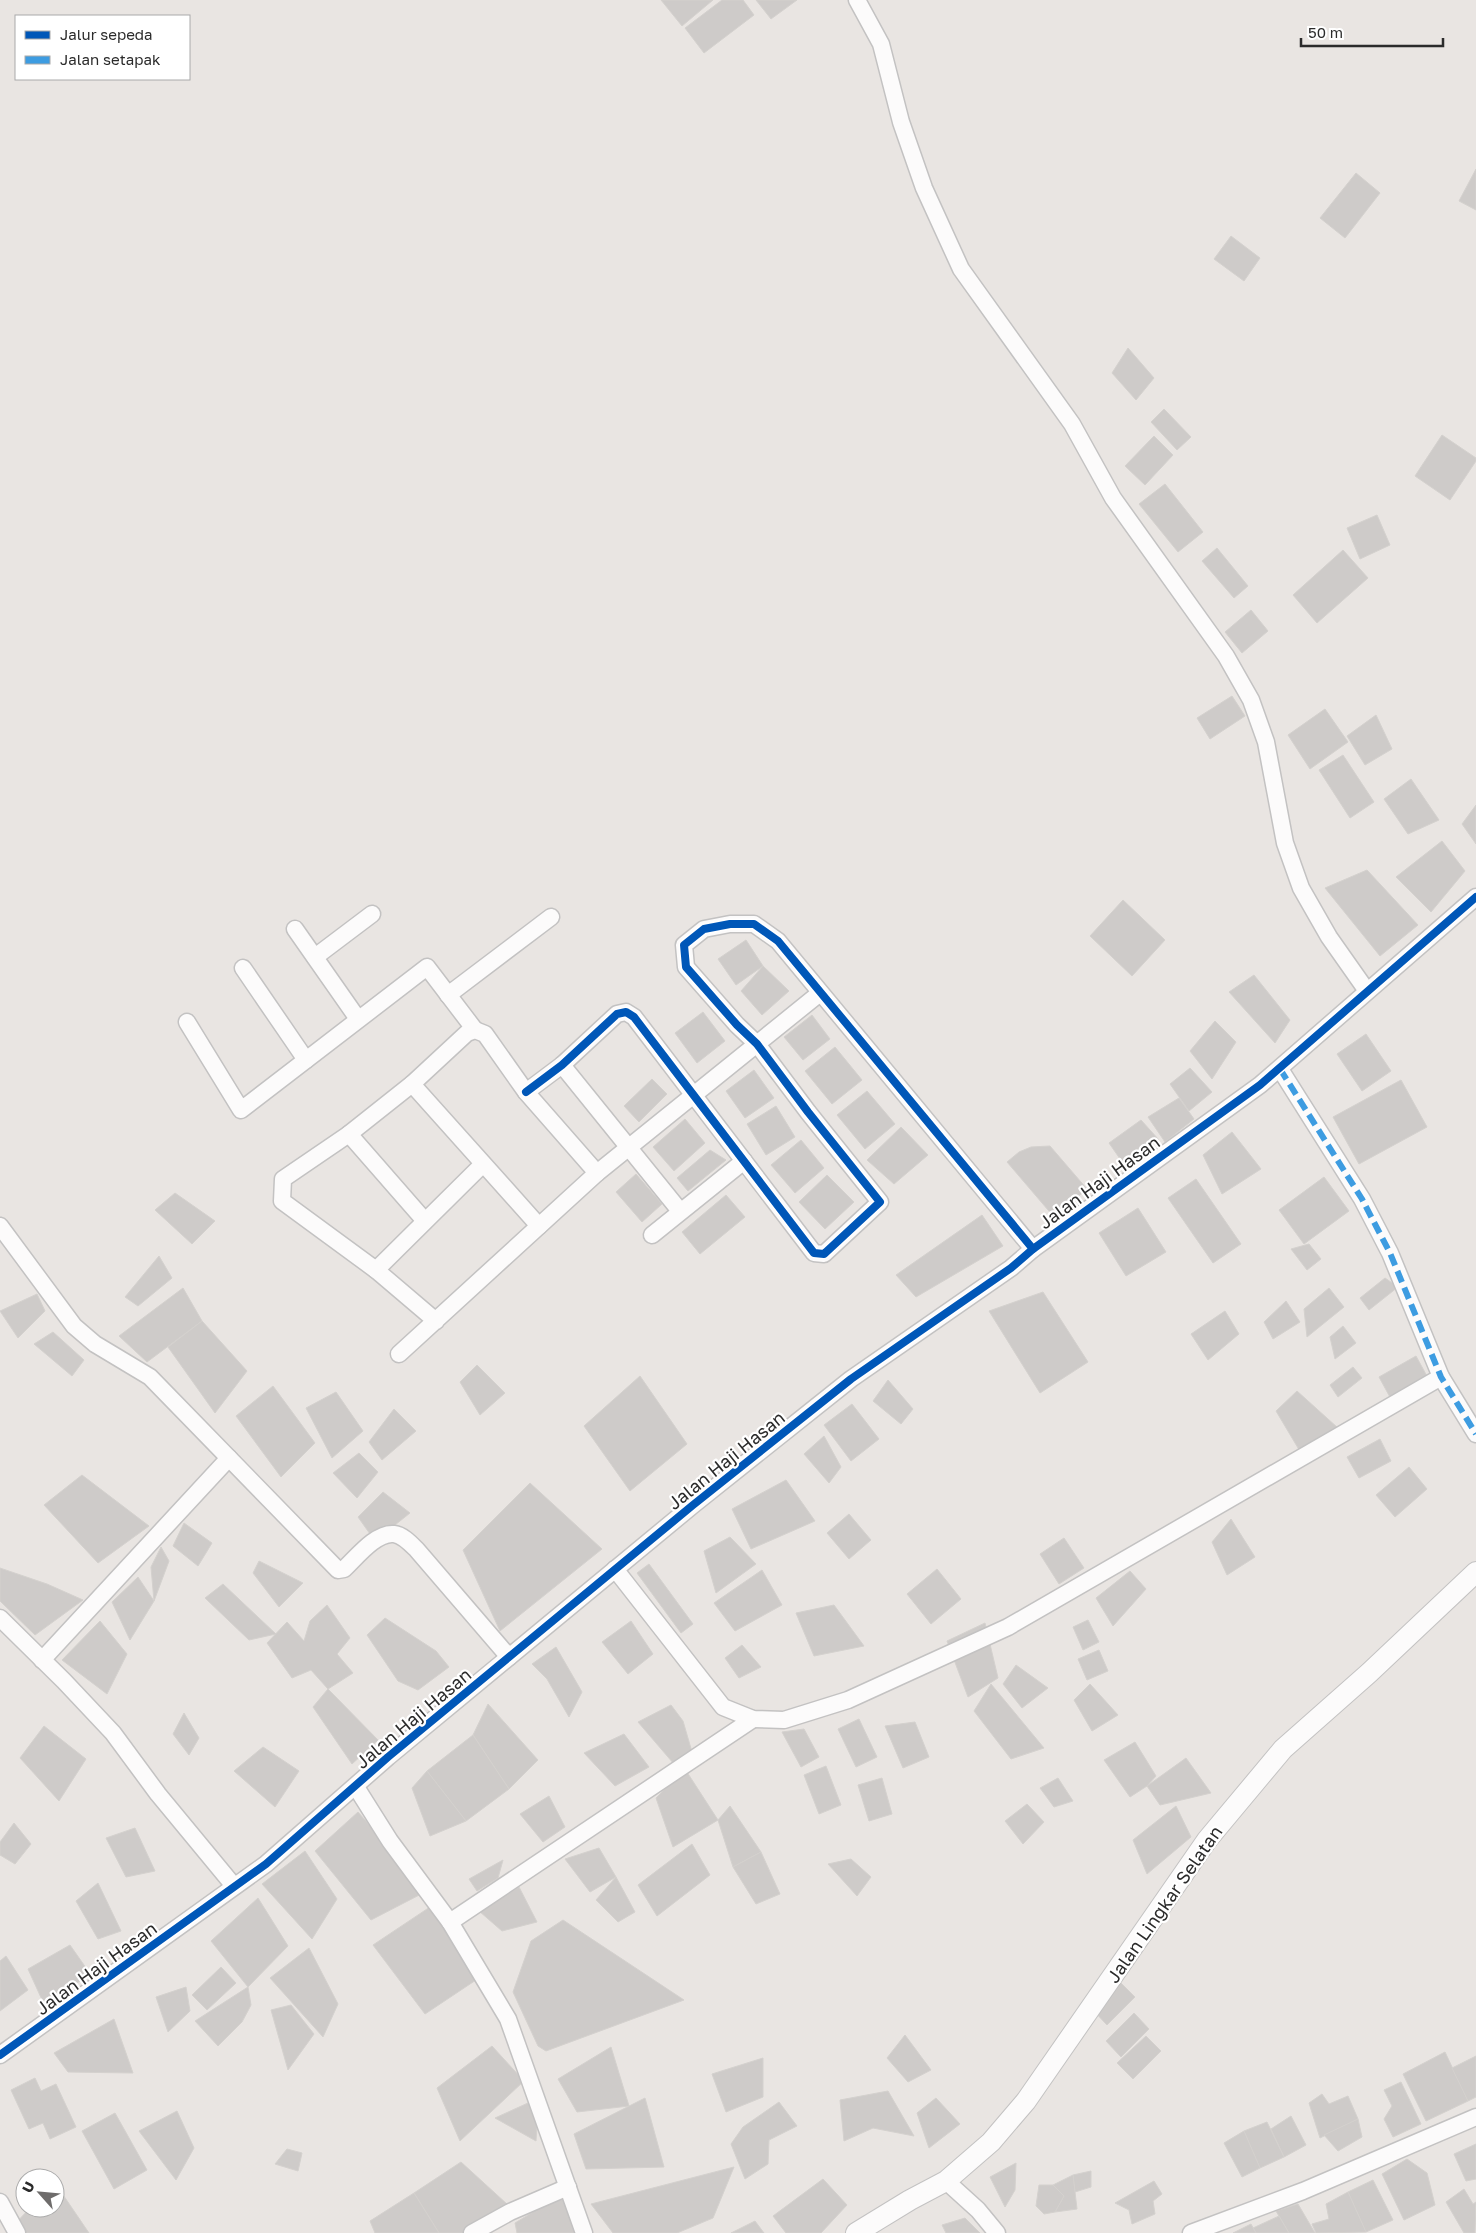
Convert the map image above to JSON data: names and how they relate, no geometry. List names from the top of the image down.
{
  "streets": {
    "street": ["Jalan Haji Hasan", "Jalan Lingkar Selatan"]
  },
  "legend": ["Jalur sepeda", "Jalan setapak"],
  "scale_bar": "50 m",
  "north": "top left"
}
